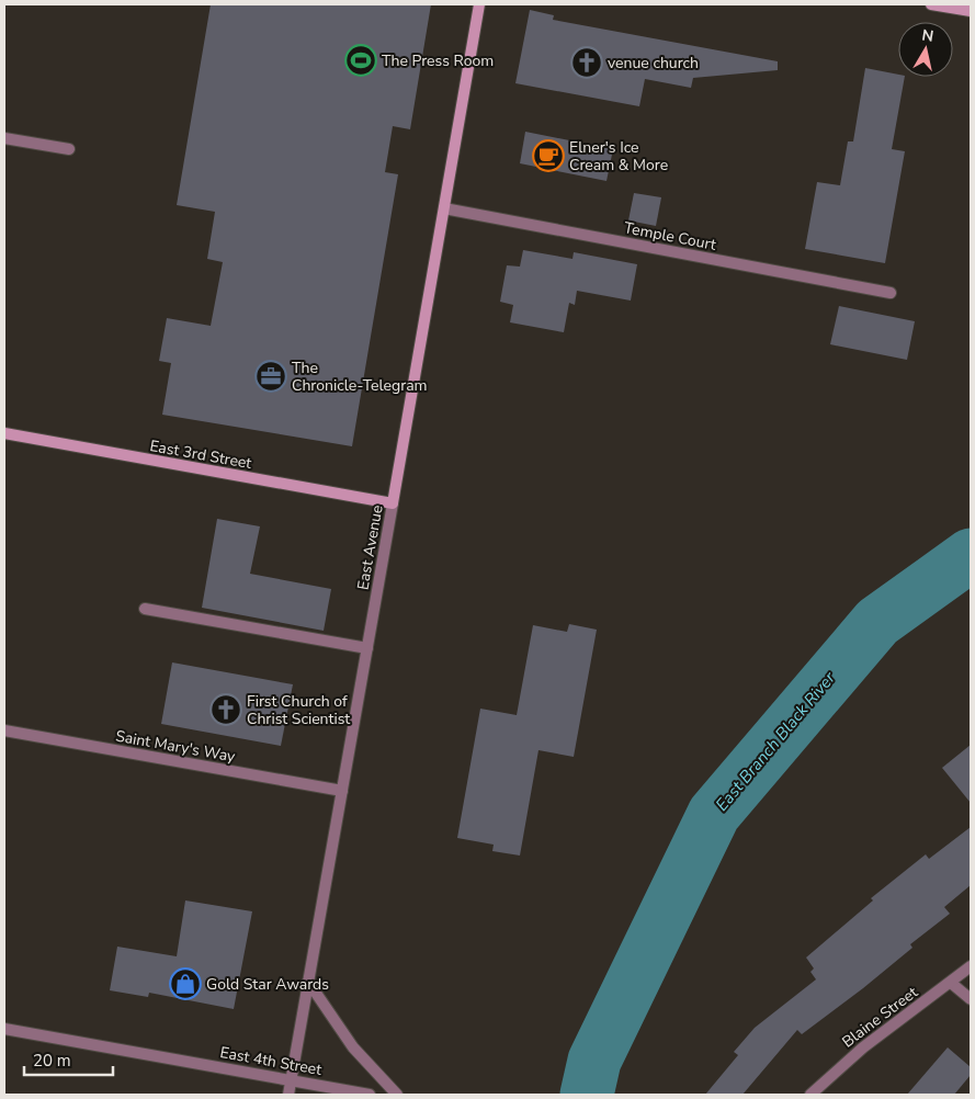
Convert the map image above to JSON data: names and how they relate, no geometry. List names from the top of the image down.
{
  "streets": {
    "main road": ["East 3rd Street", "East Avenue"],
    "street": [
      "Temple Court",
      "Saint Mary's Way",
      "Blaine Street",
      "East 4th Street"
    ]
  },
  "crossings": [
    ["Temple Court", "East Avenue"],
    ["East 3rd Street", "East Avenue"],
    ["East Avenue", "Saint Mary's Way"],
    ["East Avenue", "East 4th Street"]
  ],
  "water": ["East Branch Black River"],
  "places": {
    "sports": ["The Press Room"],
    "church": ["venue church", "First Church of Christ Scientist"],
    "cafe": ["Elner's Ice Cream & More"],
    "office": ["The Chronicle-Telegram"],
    "shop": ["Gold Star Awards"]
  },
  "scale_bar": "20 m",
  "north": "top"
}
